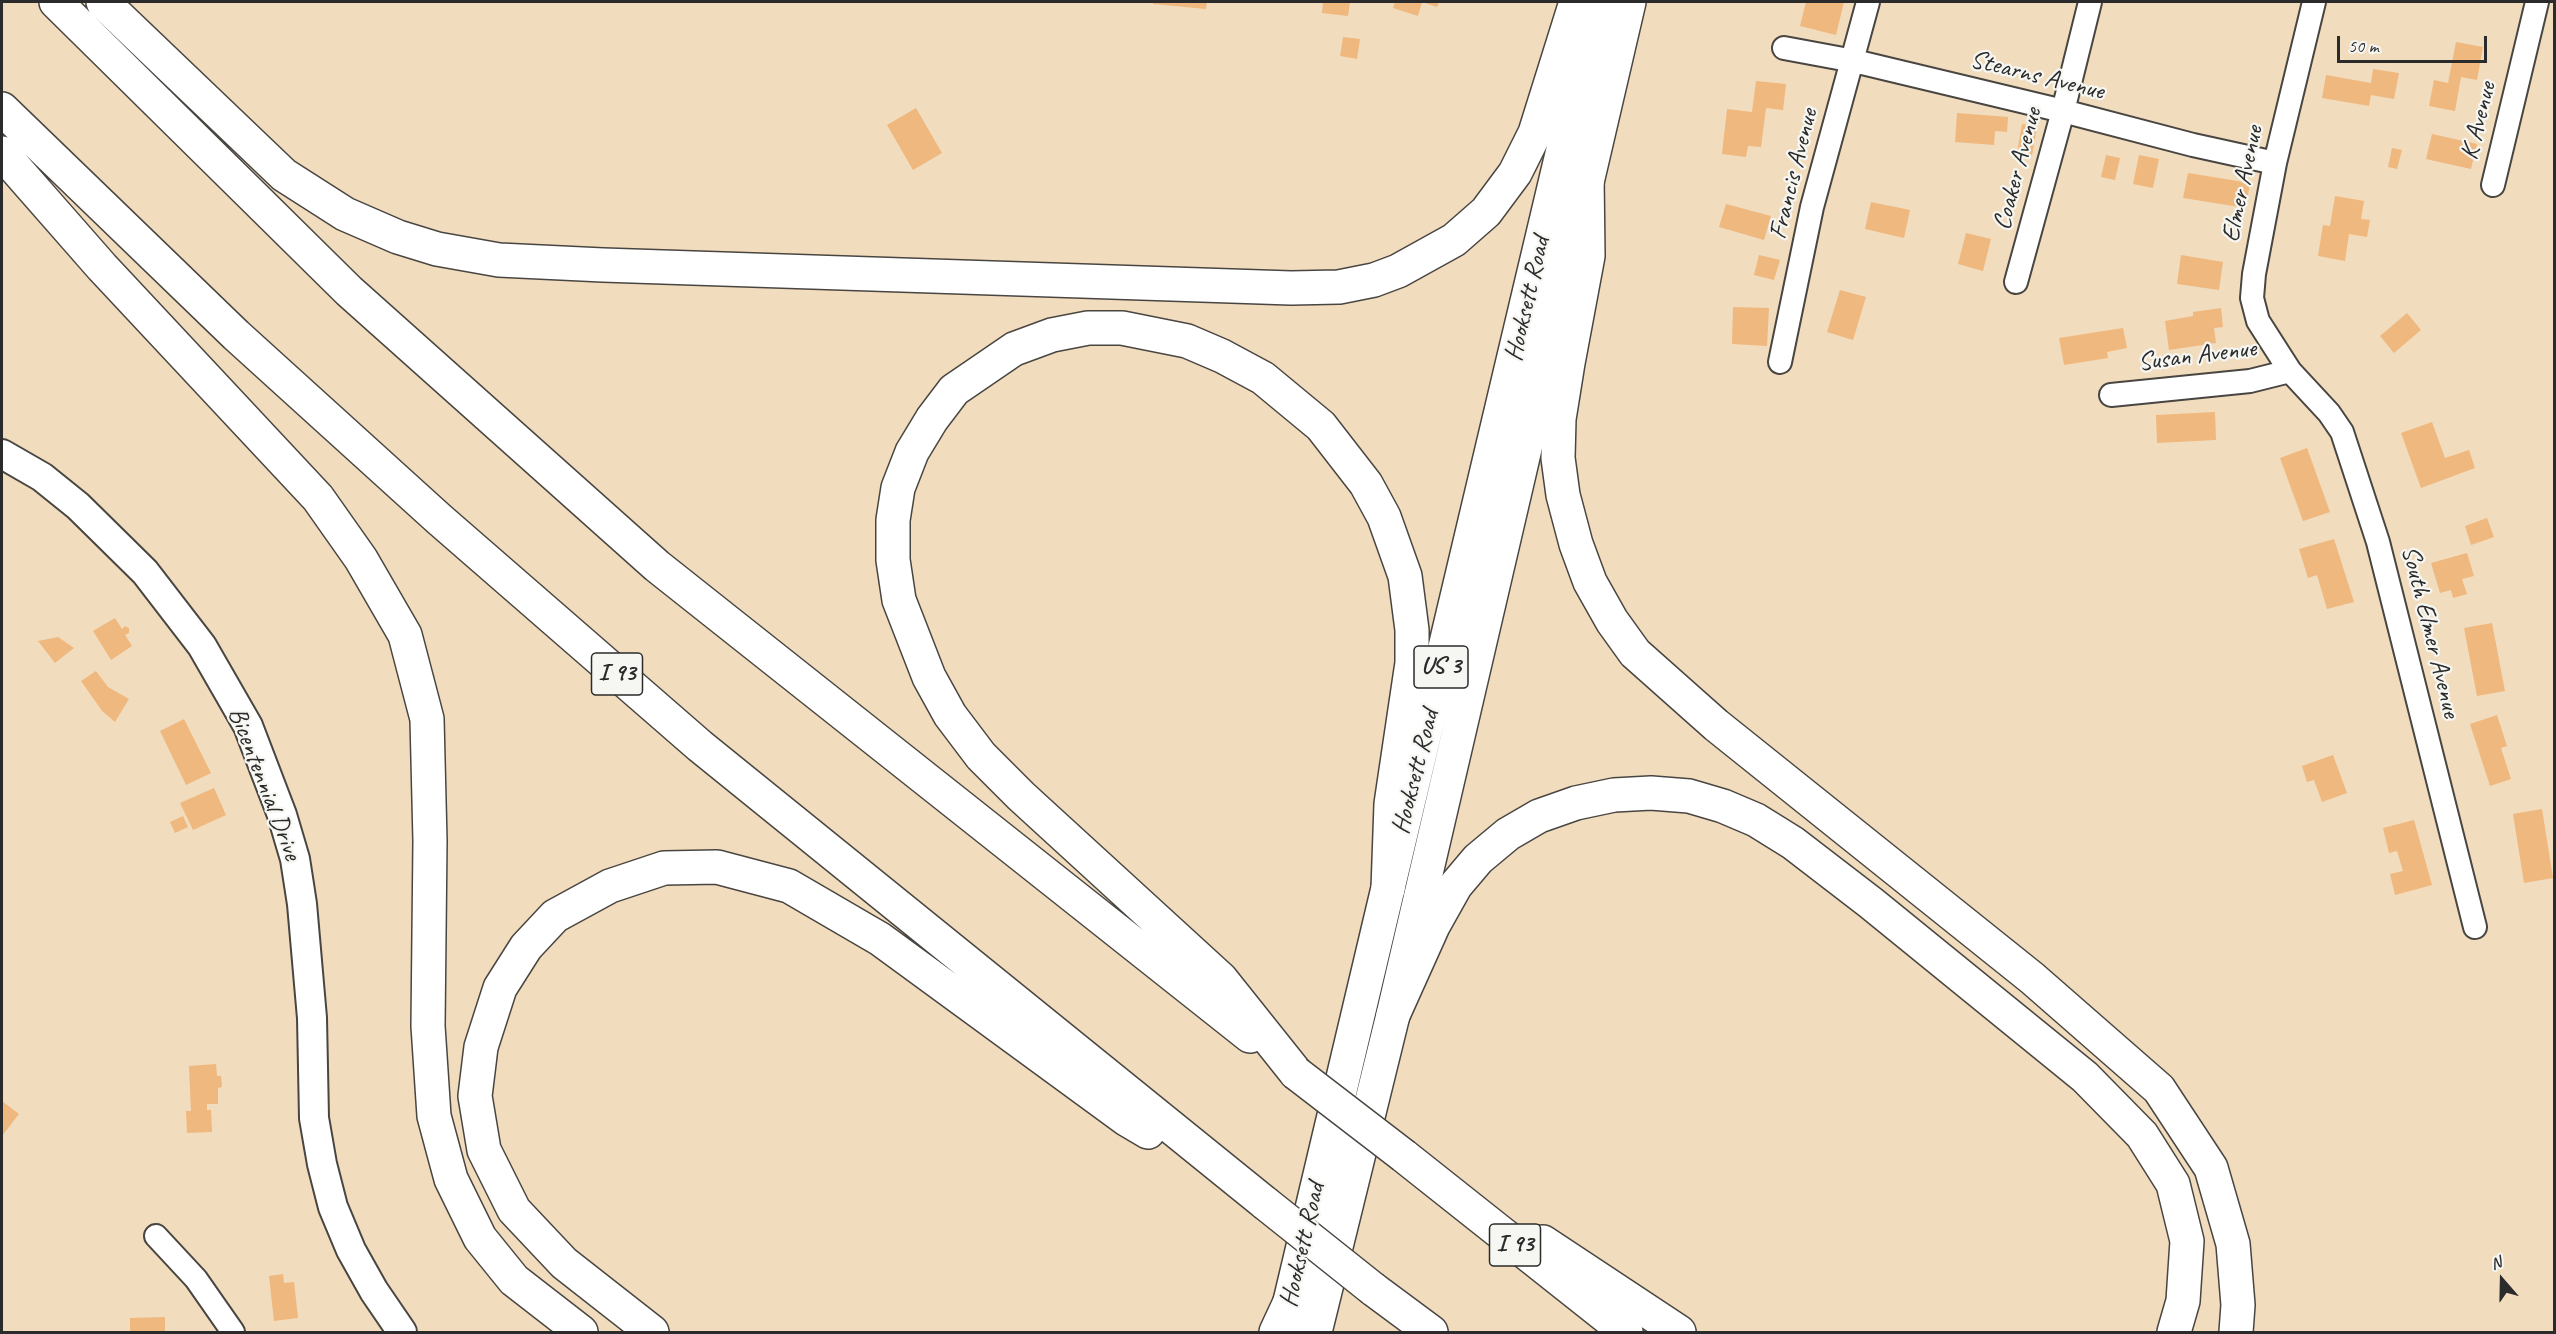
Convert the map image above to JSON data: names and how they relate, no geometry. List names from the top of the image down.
{
  "streets": {
    "main road": ["Hooksett Road", "US 3", "I 93"],
    "street": [
      "Stearns Avenue",
      "K Avenue",
      "Coaker Avenue",
      "Francis Avenue",
      "Elmer Avenue",
      "Susan Avenue",
      "South Elmer Avenue",
      "Bicentennial Drive"
    ]
  },
  "crossings": [
    ["Stearns Avenue", "Coaker Avenue"],
    ["Stearns Avenue", "Francis Avenue"],
    ["Stearns Avenue", "Elmer Avenue"],
    ["Elmer Avenue", "Susan Avenue"],
    ["Elmer Avenue", "South Elmer Avenue"],
    ["Susan Avenue", "South Elmer Avenue"]
  ],
  "scale_bar": "50 m",
  "north": "top"
}
